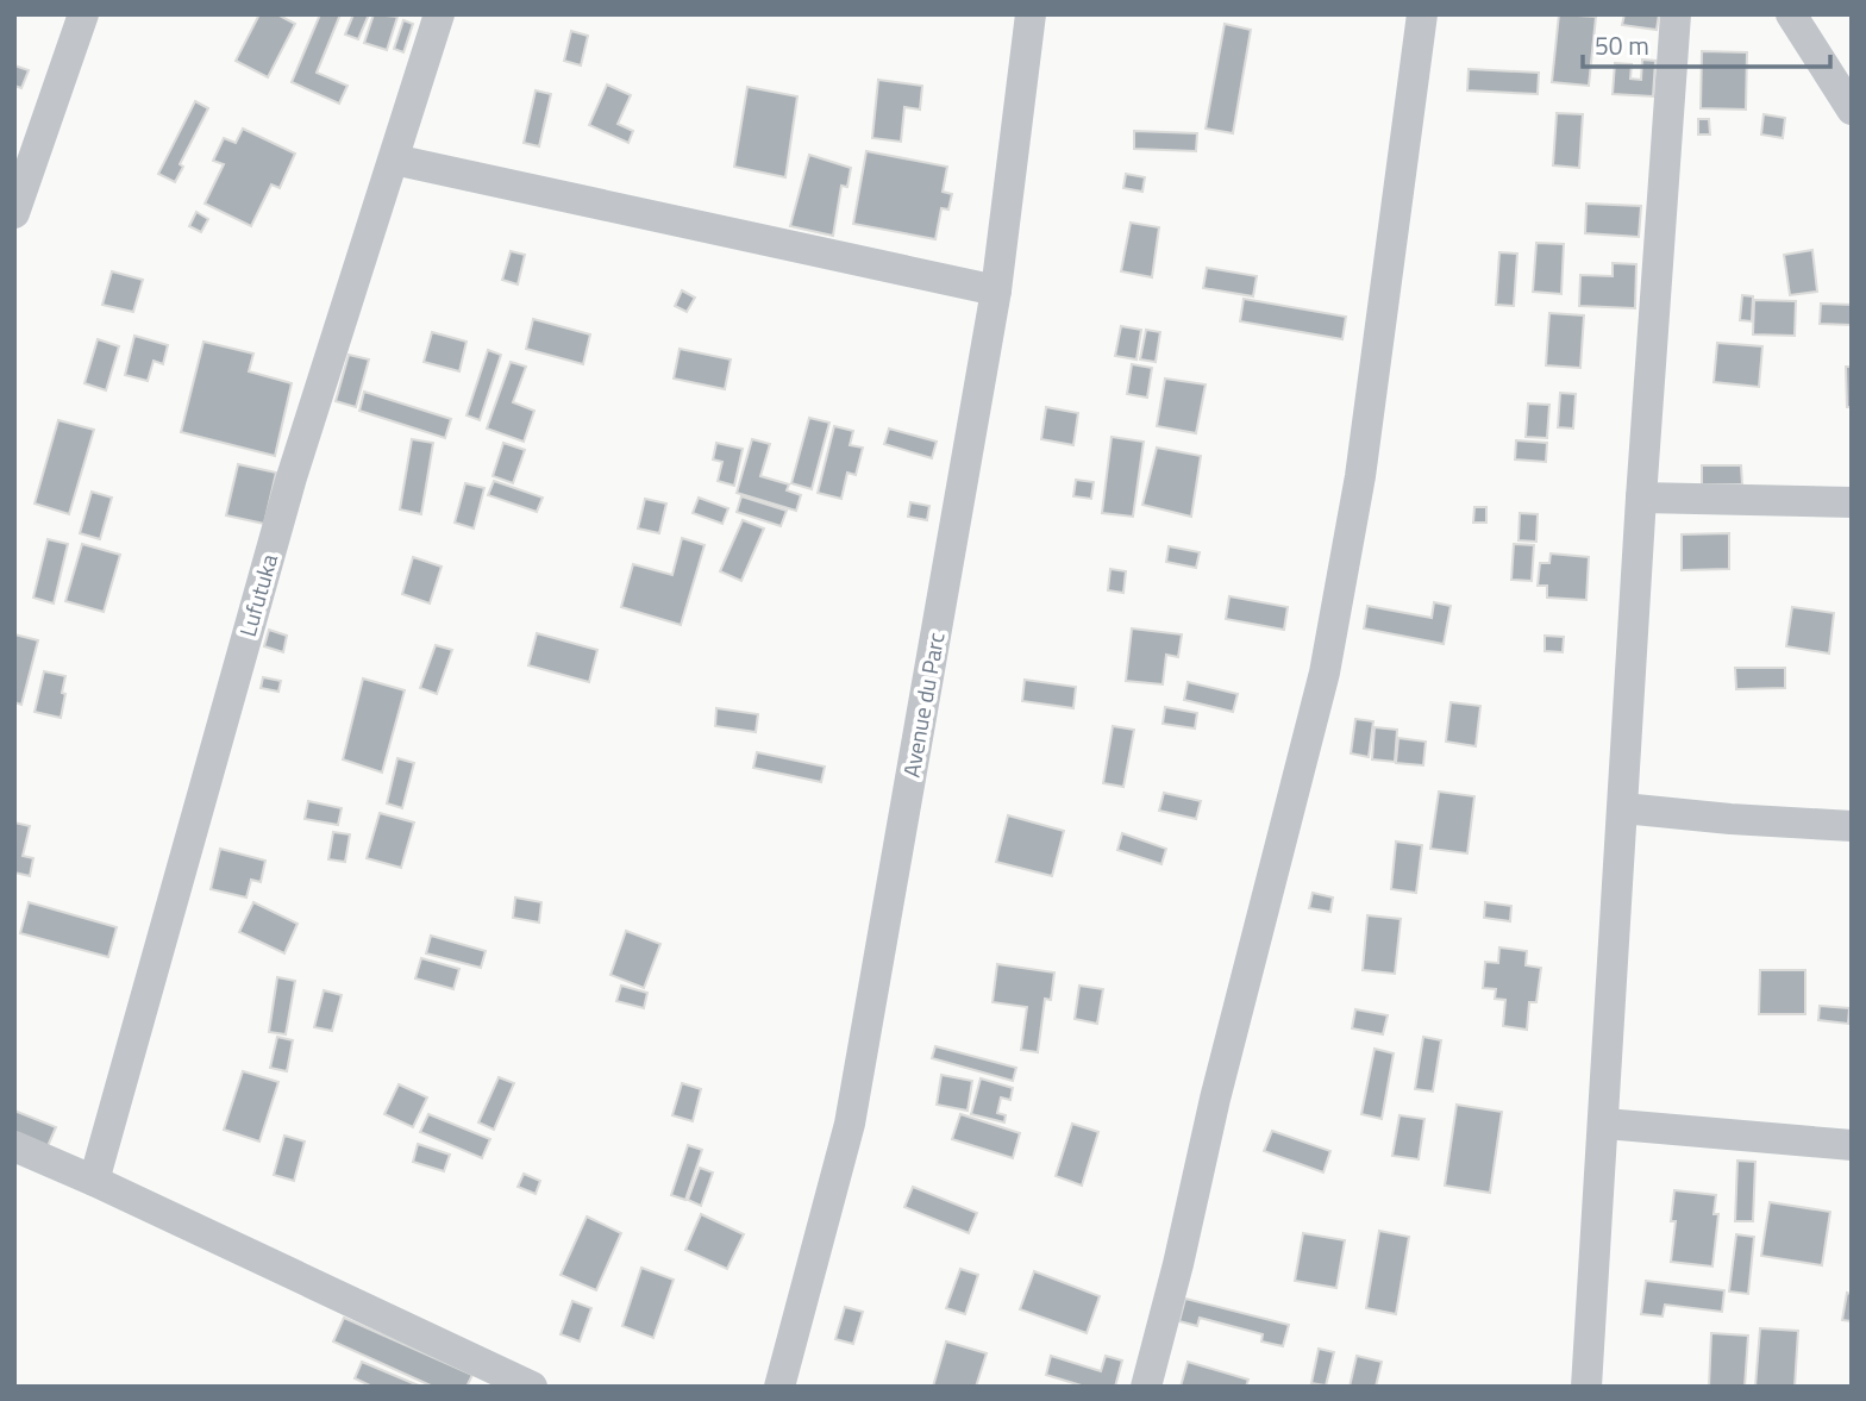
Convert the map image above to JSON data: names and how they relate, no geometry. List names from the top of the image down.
{
  "streets": {
    "street": ["Lufutuka", "Avenue du Parc"]
  },
  "scale_bar": "50 m"
}
